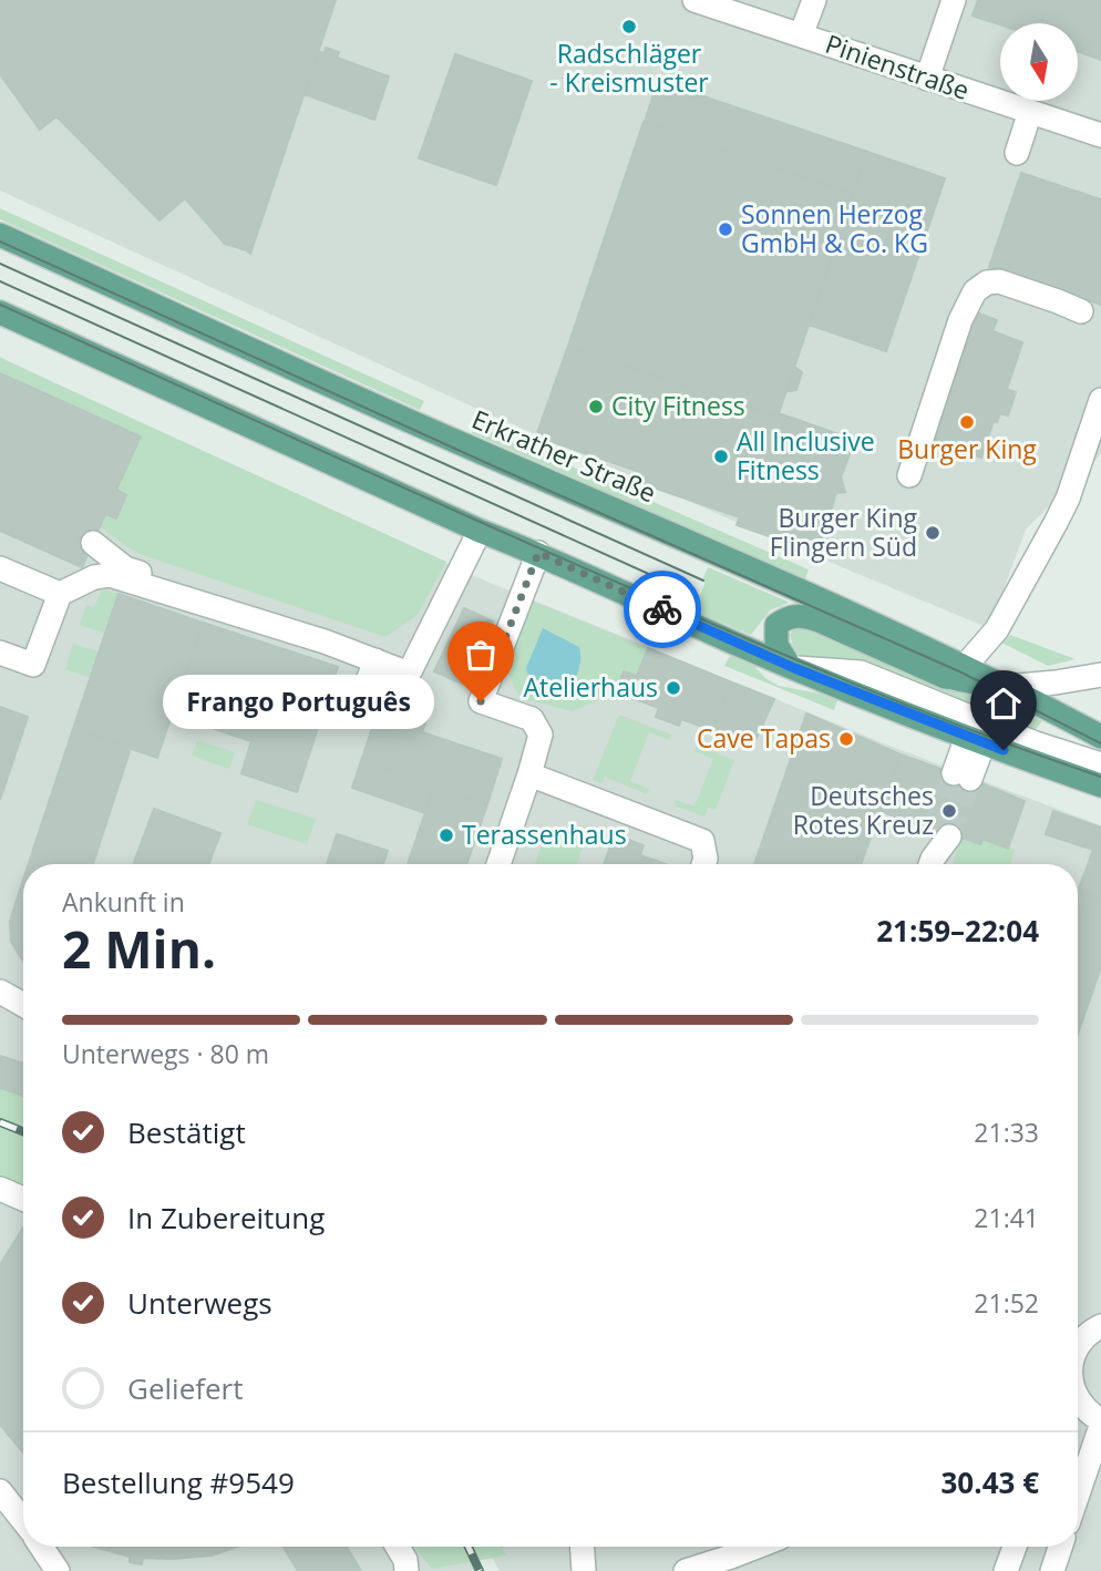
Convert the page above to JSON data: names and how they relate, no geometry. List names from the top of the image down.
{
  "streets": {
    "main road": ["Erkrather Straße"],
    "street": ["Pinienstraße"]
  },
  "places": [
    "Radschläger - Kreismuster",
    "Sonnen Herzog GmbH & Co. KG",
    "City Fitness",
    "Burger King",
    "All Inclusive Fitness",
    "Burger King Flingern Süd",
    "Atelierhaus",
    "Frango Português",
    "Cave Tapas",
    "Deutsches Rotes Kreuz",
    "Terassenhaus"
  ],
  "north": "bottom",
  "page": {
    "bubble": "Frango Português",
    "heading": ["2 Min.", "Ankunft in", "21:59–22:04"],
    "panel": ["Bestellung #9549", "30.43 €"],
    "bar": "Unterwegs · 80 m",
    "list": [
      ["Bestätigt", "21:33"],
      ["In Zubereitung", "21:41"],
      ["Unterwegs", "21:52"],
      "Geliefert"
    ]
  }
}
